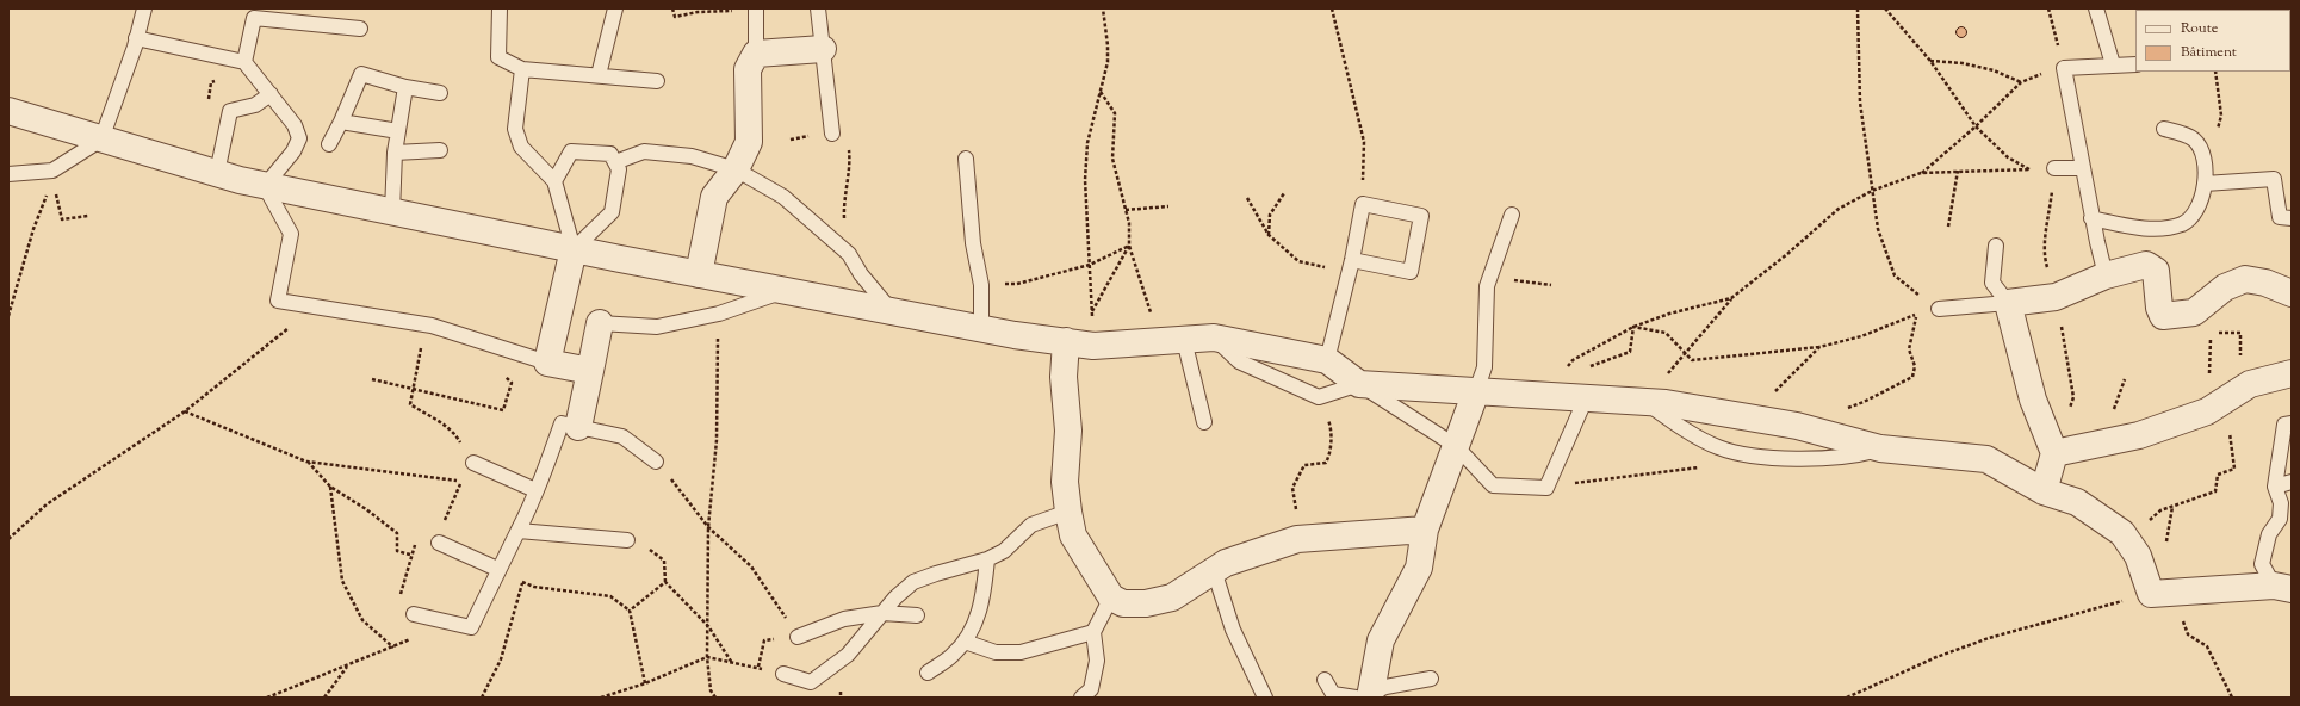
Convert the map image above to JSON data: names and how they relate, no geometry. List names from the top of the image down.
{
  "legend": ["Route", "Bâtiment"]
}
